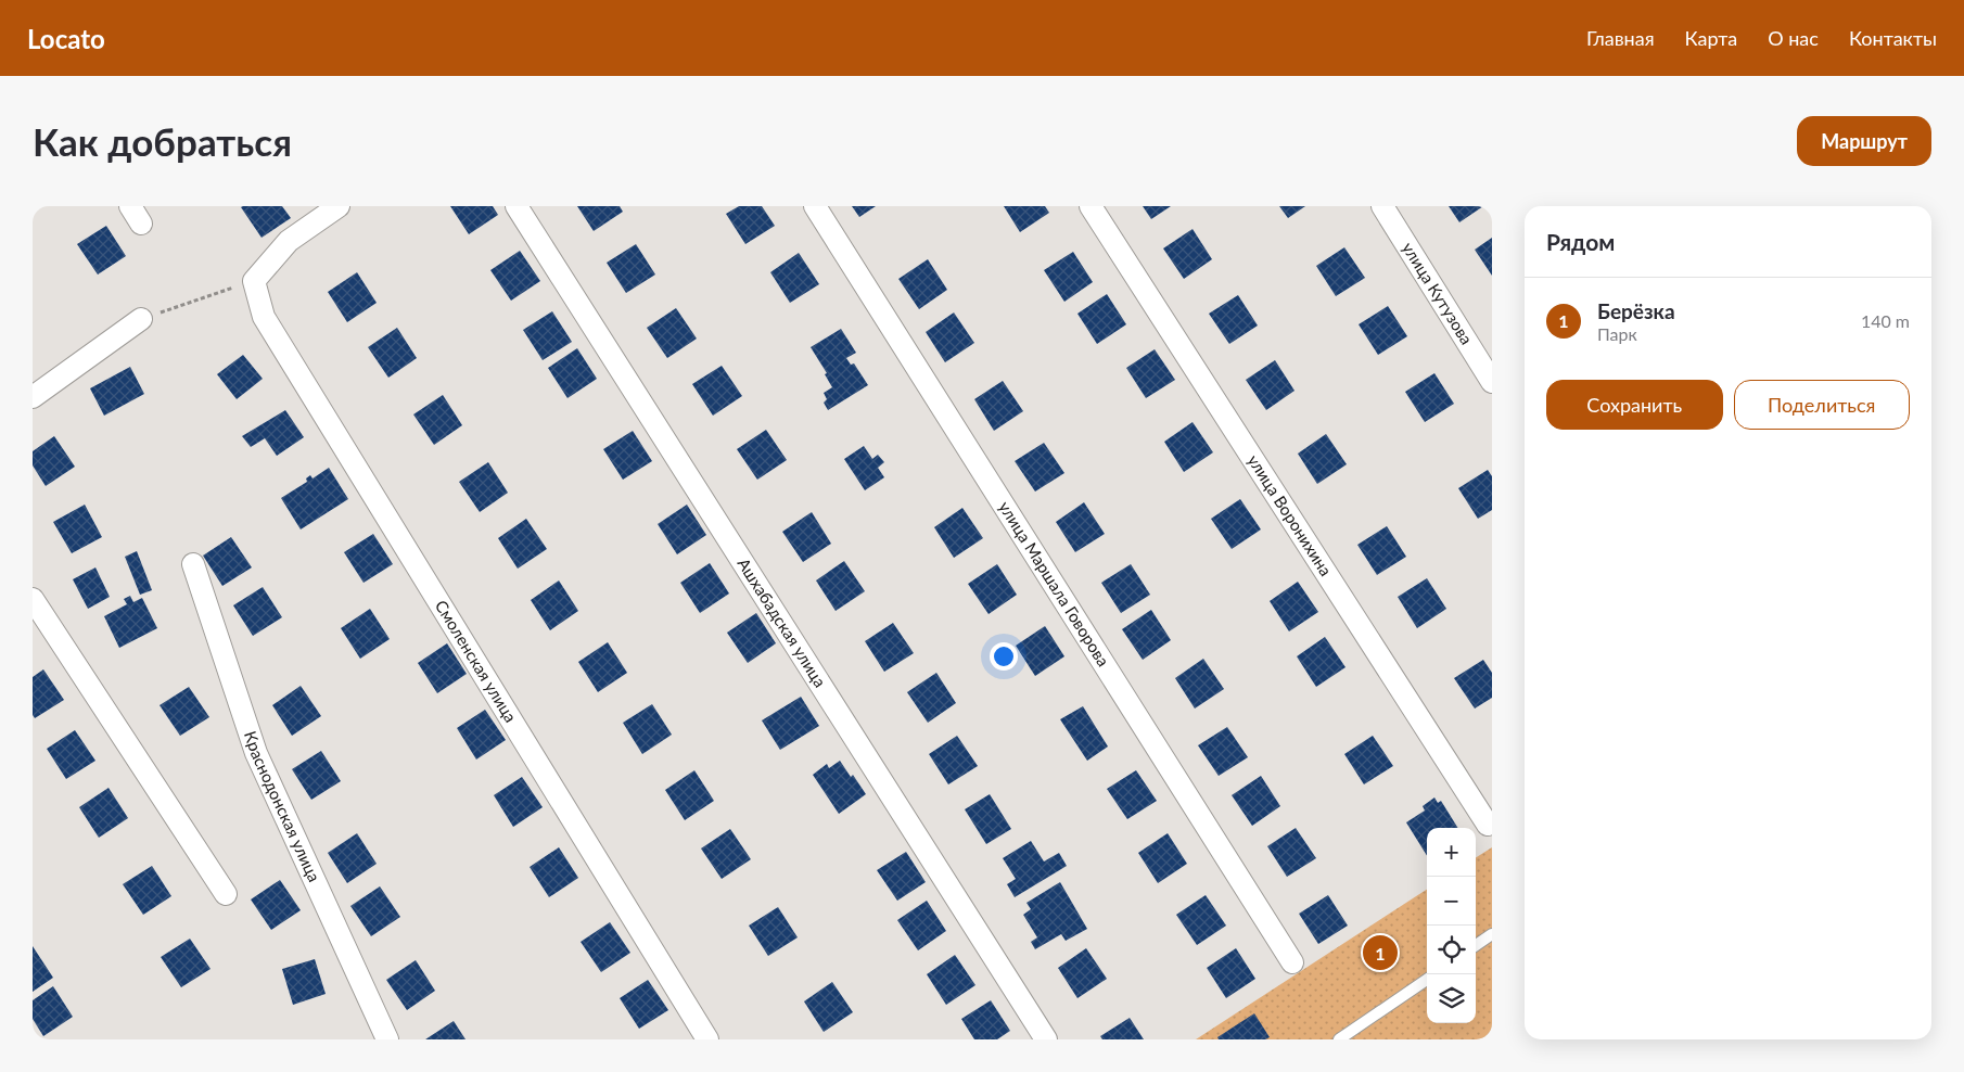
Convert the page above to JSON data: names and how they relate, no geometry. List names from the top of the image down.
{
  "streets": {
    "street": [
      "улица Кутузова",
      "улица Воронихина",
      "улица Маршала Говорова",
      "Ашхабадская улица",
      "Смоленская улица",
      "Краснодонская улица"
    ]
  },
  "page": {
    "header": "Locato",
    "nav": [
      "Главная",
      "Карта",
      "О нас",
      "Контакты"
    ],
    "buttons": [
      "Маршрут",
      ["Сохранить", "Поделиться"]
    ],
    "title": "Как добраться",
    "heading": "Рядом",
    "list": [
      {
        "mark": "1",
        "name": "Берёзка",
        "note": "Парк",
        "value": "140 m"
      }
    ],
    "map_buttons": ["+", "−"],
    "pins": "1"
  }
}
